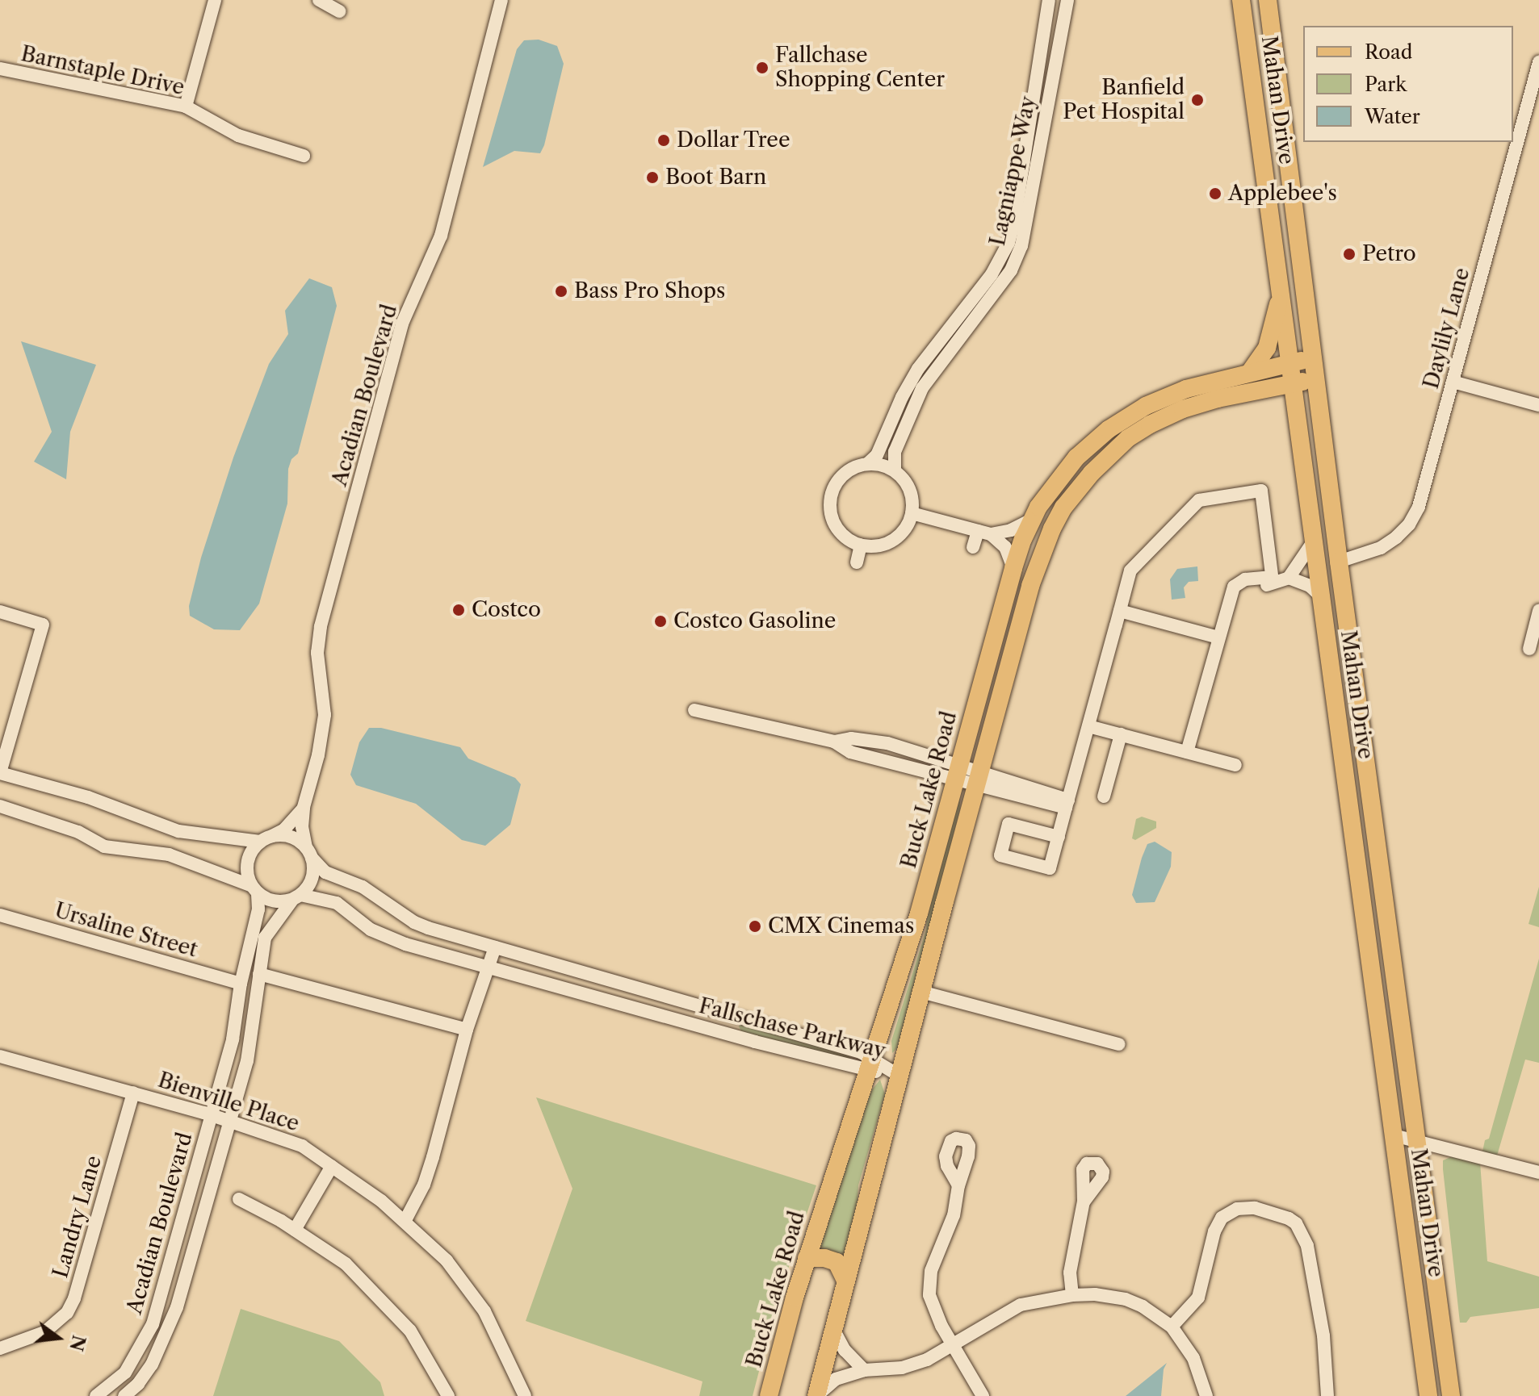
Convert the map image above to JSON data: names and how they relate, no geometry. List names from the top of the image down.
{
  "streets": {
    "main road": ["Mahan Drive", "Buck Lake Road"],
    "street": [
      "Barnstaple Drive",
      "Lagniappe Way",
      "Daylily Lane",
      "Acadian Boulevard",
      "Ursaline Street",
      "Fallschase Parkway",
      "Bienville Place",
      "Landry Lane"
    ]
  },
  "crossings": [
    ["Mahan Drive", "Daylily Lane"],
    ["Mahan Drive", "Buck Lake Road"],
    ["Acadian Boulevard", "Ursaline Street"],
    ["Acadian Boulevard", "Fallschase Parkway"],
    ["Acadian Boulevard", "Bienville Place"],
    ["Buck Lake Road", "Fallschase Parkway"],
    ["Bienville Place", "Landry Lane"]
  ],
  "places": [
    "Fallchase Shopping Center",
    "Banfield Pet Hospital",
    "Dollar Tree",
    "Boot Barn",
    "Applebee's",
    "Petro",
    "Bass Pro Shops",
    "Costco",
    "Costco Gasoline",
    "CMX Cinemas"
  ],
  "legend": ["Road", "Park", "Water"],
  "north": "right"
}
